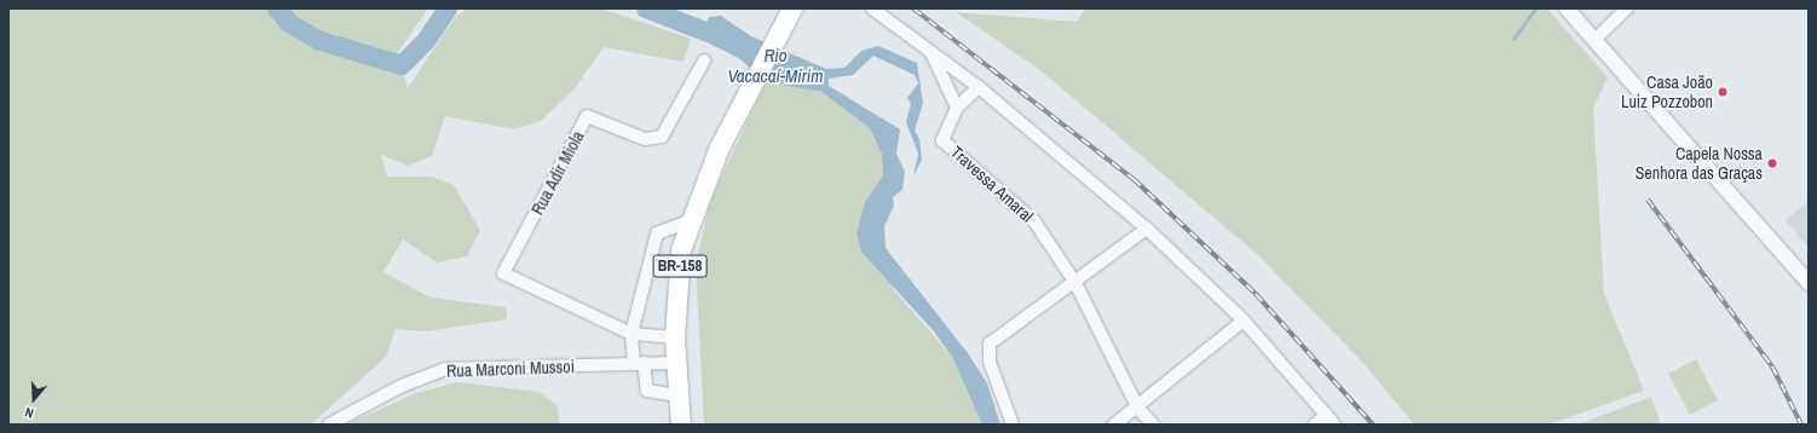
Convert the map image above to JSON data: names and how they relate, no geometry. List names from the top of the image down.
{
  "streets": {
    "highway": ["BR-158"],
    "street": ["Rua Adir Miola", "Travessa Amaral", "Rua Marconi Mussoi"]
  },
  "crossings": [
    ["BR-158", "Rua Marconi Mussoi"]
  ],
  "water": ["Rio Vacacaí-Mirim"],
  "places": ["Casa João Luiz Pozzobon", "Capela Nossa Senhora das Graças"],
  "north": "bottom"
}
